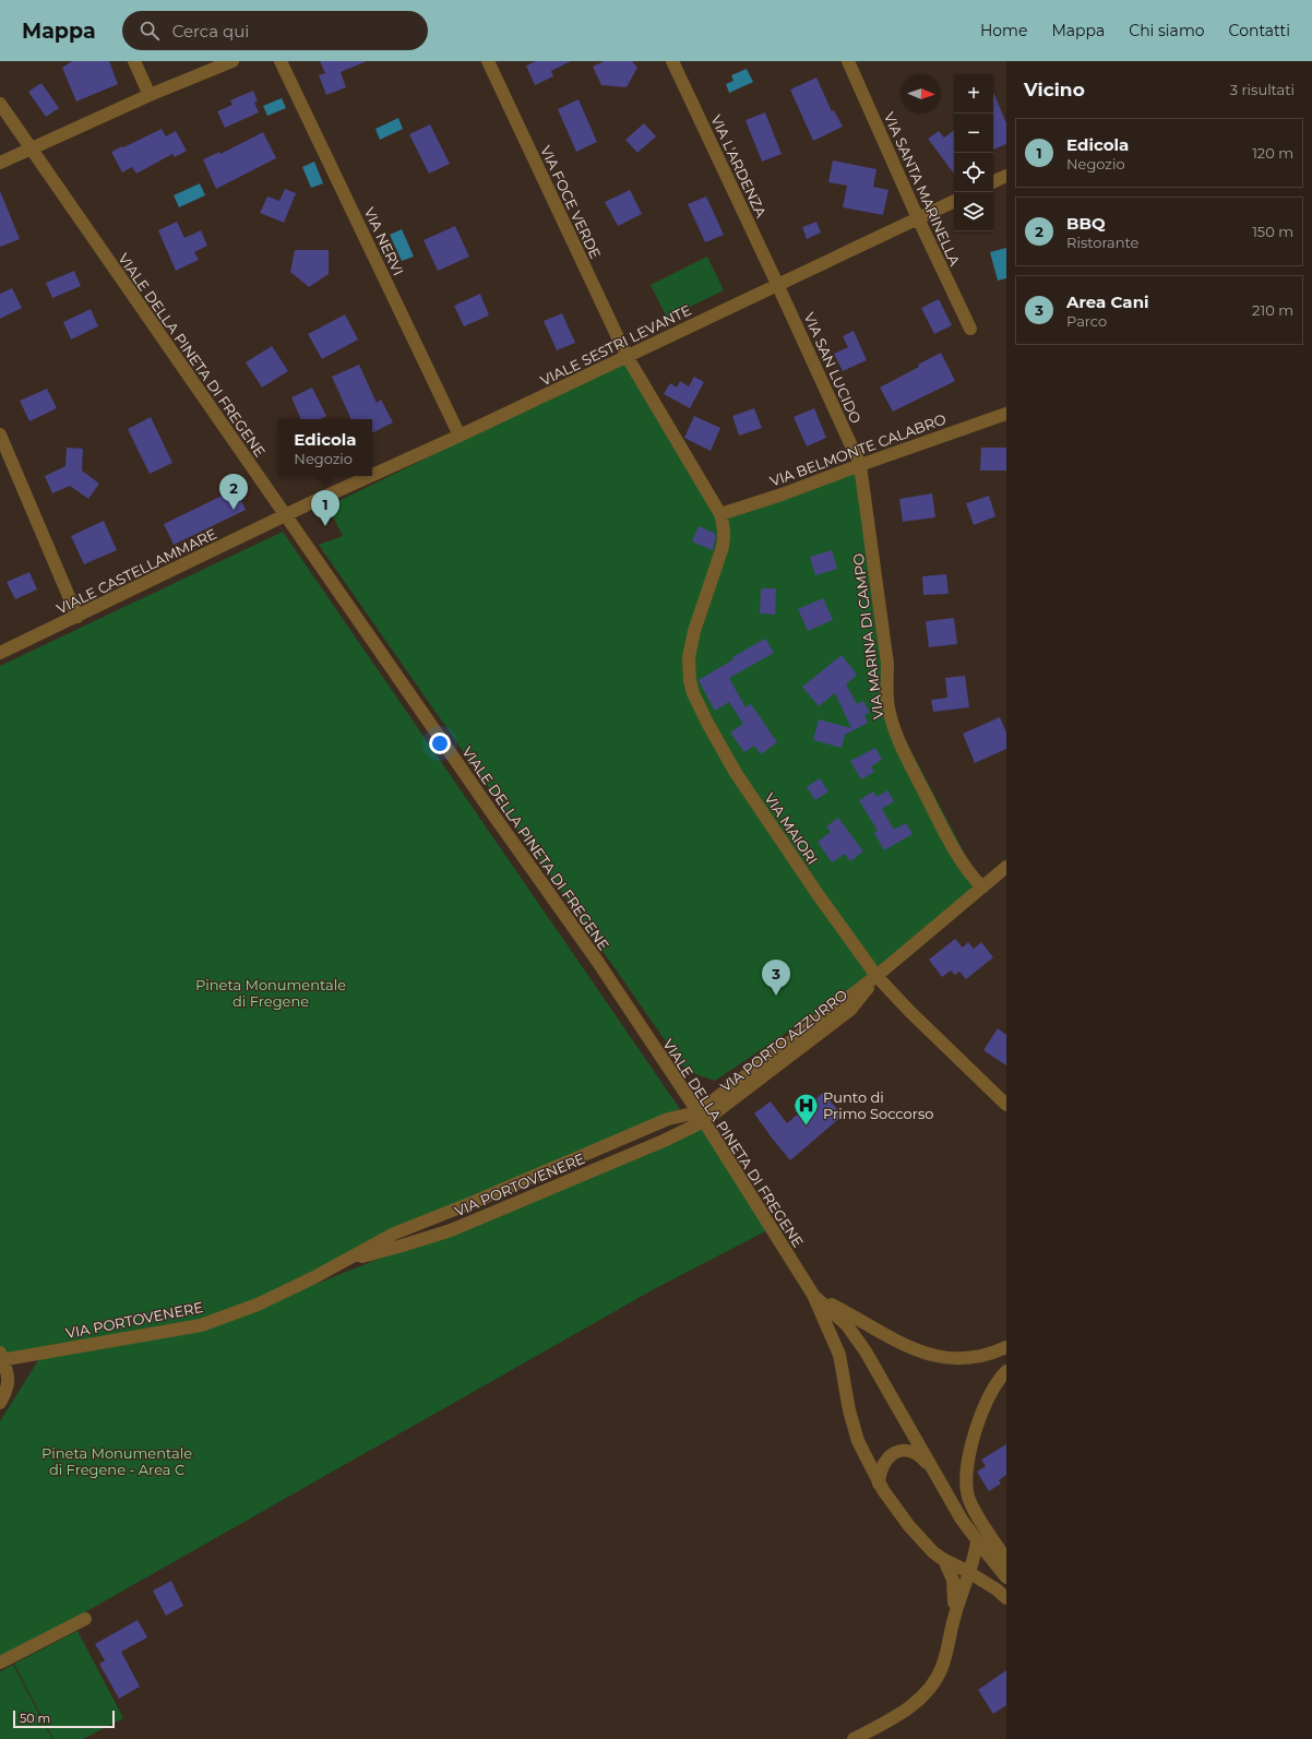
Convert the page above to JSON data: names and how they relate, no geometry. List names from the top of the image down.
{
  "streets": {
    "street": [
      "VIA L'ARDENZA",
      "VIA SANTA MARINELLA",
      "VIA FOCE VERDE",
      "VIA NERVI",
      "VIALE SESTRI LEVANTE",
      "VIALE DELLA PINETA DI FREGENE",
      "VIA SAN LUCIDO",
      "VIA BELMONTE CALABRO",
      "VIALE CASTELLAMMARE",
      "VIA MARINA DI CAMPO",
      "VIA MAIORI",
      "VIA PORTO AZZURRO",
      "VIA PORTOVENERE"
    ]
  },
  "crossings": [
    ["VIA L'ARDENZA", "VIALE SESTRI LEVANTE"],
    ["VIA L'ARDENZA", "VIA SAN LUCIDO"],
    ["VIA SANTA MARINELLA", "VIALE SESTRI LEVANTE"],
    ["VIA FOCE VERDE", "VIALE SESTRI LEVANTE"],
    ["VIA FOCE VERDE", "VIA BELMONTE CALABRO"],
    ["VIA FOCE VERDE", "VIA MAIORI"],
    ["VIA NERVI", "VIALE SESTRI LEVANTE"],
    ["VIALE SESTRI LEVANTE", "VIALE DELLA PINETA DI FREGENE"],
    ["VIALE SESTRI LEVANTE", "VIA SAN LUCIDO"],
    ["VIALE SESTRI LEVANTE", "VIALE CASTELLAMMARE"],
    ["VIALE DELLA PINETA DI FREGENE", "VIALE CASTELLAMMARE"],
    ["VIALE DELLA PINETA DI FREGENE", "VIA PORTO AZZURRO"],
    ["VIALE DELLA PINETA DI FREGENE", "VIA PORTOVENERE"],
    ["VIA SAN LUCIDO", "VIA BELMONTE CALABRO"],
    ["VIA SAN LUCIDO", "VIA MARINA DI CAMPO"],
    ["VIA BELMONTE CALABRO", "VIA MARINA DI CAMPO"],
    ["VIA BELMONTE CALABRO", "VIA MAIORI"],
    ["VIA MARINA DI CAMPO", "VIA PORTO AZZURRO"],
    ["VIA MAIORI", "VIA PORTO AZZURRO"],
    ["VIA PORTO AZZURRO", "VIA PORTOVENERE"]
  ],
  "parks": ["Pineta Monumentale di Fregene", "Pineta Monumentale di Fregene - Area C"],
  "places": {
    "hospital": ["Punto di Primo Soccorso"]
  },
  "scale_bar": "50 m",
  "north": "right",
  "page": {
    "header": "Mappa",
    "search": "Cerca qui",
    "nav": [
      "Home",
      "Mappa",
      "Chi siamo",
      "Contatti"
    ],
    "heading": ["Vicino", "3 risultati"],
    "map_buttons": ["+", "−"],
    "list": [
      {
        "mark": "1",
        "name": "Edicola",
        "note": "Negozio",
        "value": "120 m"
      },
      {
        "mark": "2",
        "name": "BBQ",
        "note": "Ristorante",
        "value": "150 m"
      },
      {
        "mark": "3",
        "name": "Area Cani",
        "note": "Parco",
        "value": "210 m"
      }
    ],
    "popup": ["Edicola", "Negozio"],
    "pins": ["2", "1", "3"],
    "scale": "50 m"
  }
}
